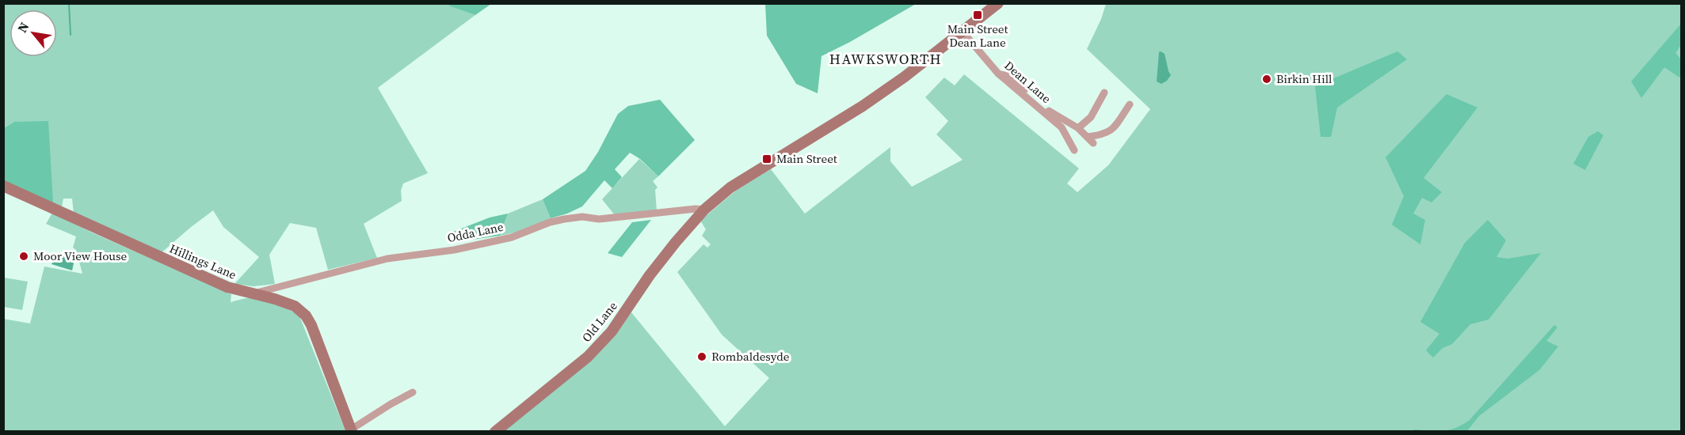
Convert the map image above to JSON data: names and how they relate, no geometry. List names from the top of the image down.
{
  "streets": {
    "street": [
      "Dean Lane",
      "Odda Lane",
      "Hillings Lane",
      "Old Lane"
    ]
  },
  "crossings": [
    ["Odda Lane", "Hillings Lane"],
    ["Odda Lane", "Old Lane"]
  ],
  "districts": ["HAWKSWORTH"],
  "places": {
    "transit": ["Main Street Dean Lane", "Main Street"],
    "other": ["Birkin Hill", "Moor View House", "Rombaldesyde"]
  },
  "north": "top left"
}
